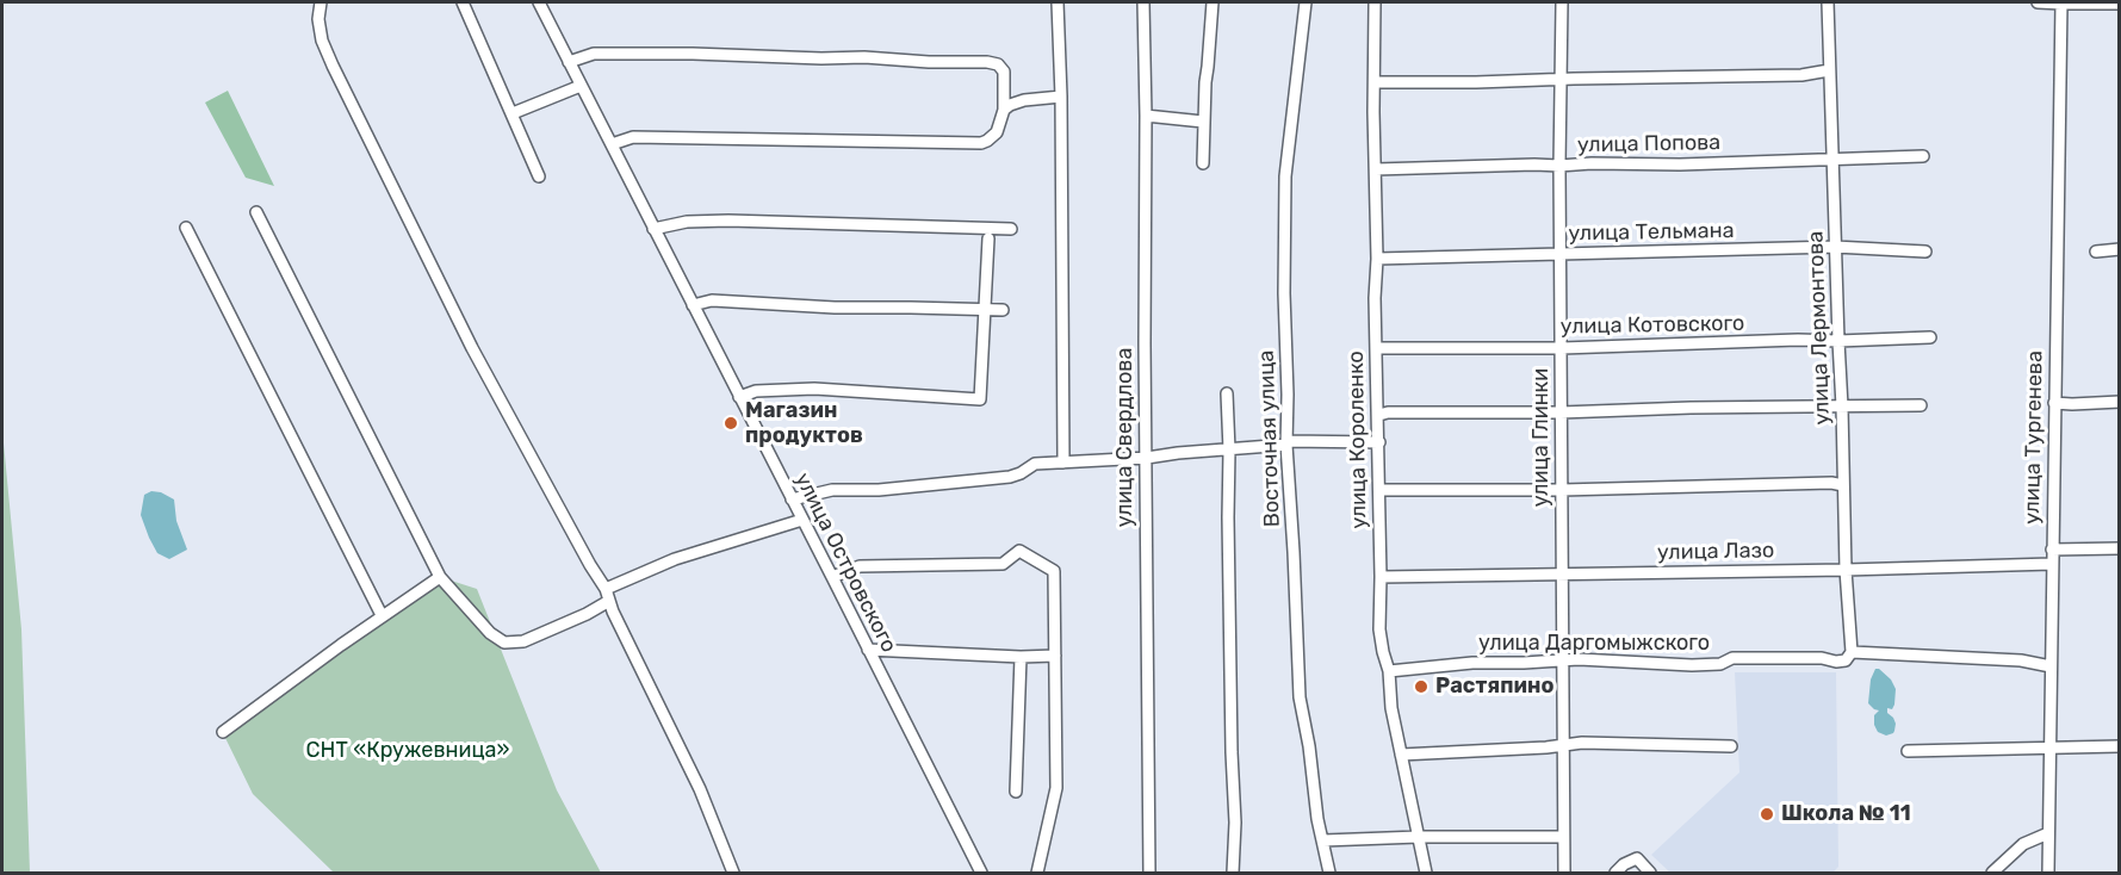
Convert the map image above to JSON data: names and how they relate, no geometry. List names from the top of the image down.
{
  "streets": {
    "street": [
      "улица Попова",
      "улица Тельмана",
      "улица Котовского",
      "улица Лермонтова",
      "улица Свердлова",
      "улица Глинки",
      "улица Тургенева",
      "Восточная улица",
      "улица Короленко",
      "улица Лазо",
      "улица Островского",
      "улица Даргомыжского"
    ]
  },
  "crossings": [
    ["улица Попова", "улица Лермонтова"],
    ["улица Попова", "улица Глинки"],
    ["улица Попова", "улица Короленко"],
    ["улица Тельмана", "улица Лермонтова"],
    ["улица Тельмана", "улица Глинки"],
    ["улица Тельмана", "улица Короленко"],
    ["улица Котовского", "улица Лермонтова"],
    ["улица Котовского", "улица Глинки"],
    ["улица Котовского", "улица Короленко"],
    ["улица Лермонтова", "улица Лазо"],
    ["улица Лермонтова", "улица Даргомыжского"],
    ["улица Глинки", "улица Лазо"],
    ["улица Глинки", "улица Даргомыжского"],
    ["улица Тургенева", "улица Лазо"],
    ["улица Тургенева", "улица Даргомыжского"],
    ["улица Короленко", "улица Лазо"],
    ["улица Короленко", "улица Даргомыжского"]
  ],
  "parks": ["СНТ «Кружевница»"],
  "places": ["Магазин продуктов", "Растяпино", "Школа № 11"]
}
